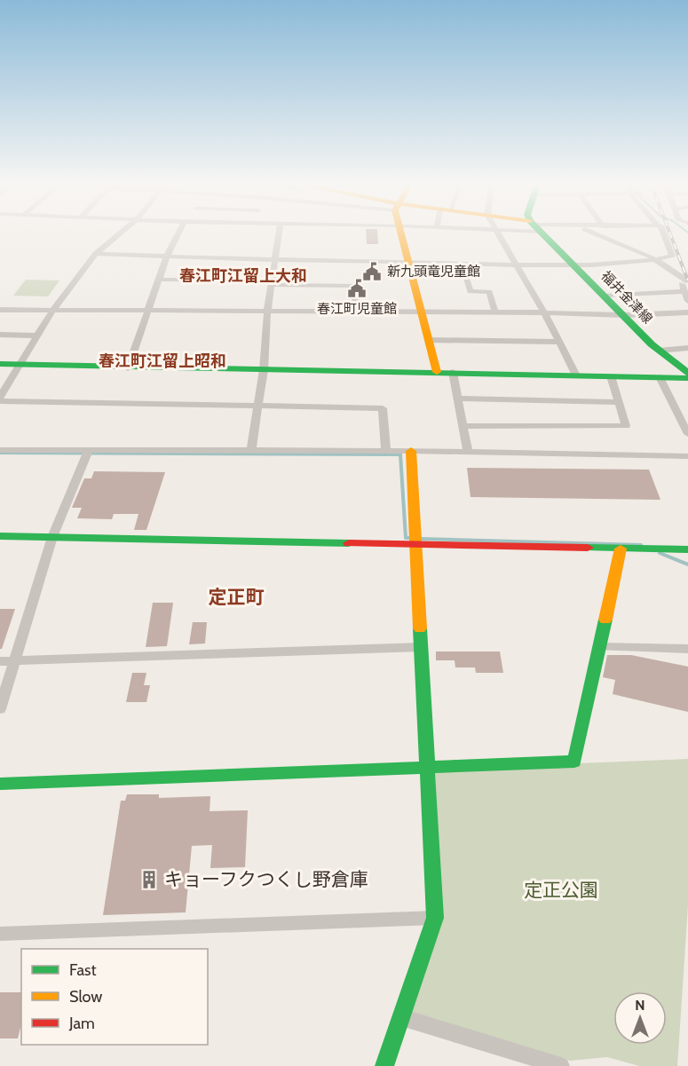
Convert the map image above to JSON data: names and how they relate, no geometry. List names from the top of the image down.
{
  "streets": {
    "street": ["福井金津線"]
  },
  "districts": ["春江町江留上大和", "春江町江留上昭和", "定正町"],
  "parks": ["定正公園"],
  "places": {
    "public building": ["新九頭竜児童館", "春江町児童館"],
    "building": ["キョーフクつくし野倉庫"]
  },
  "legend": ["Fast", "Slow", "Jam"],
  "north": "top"
}
